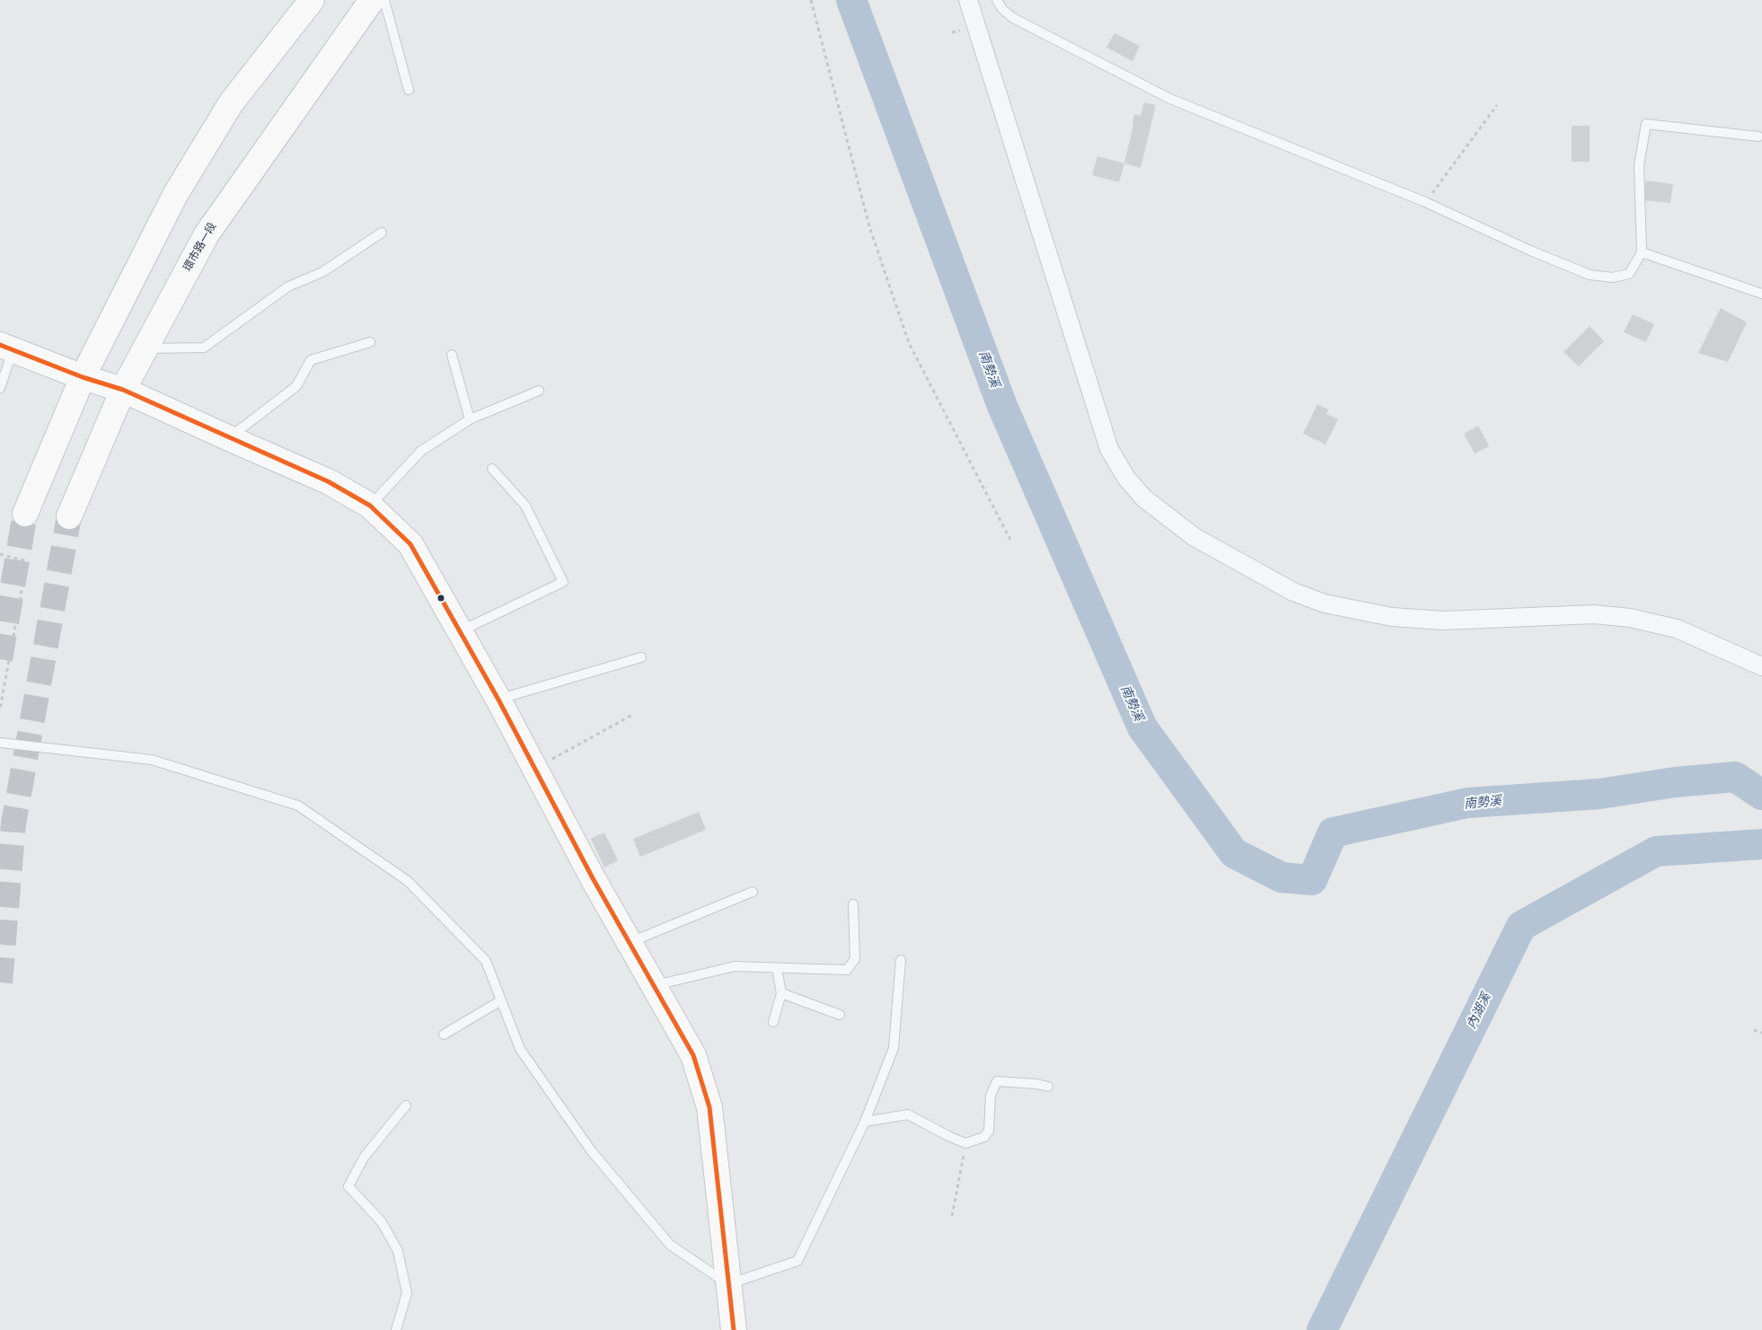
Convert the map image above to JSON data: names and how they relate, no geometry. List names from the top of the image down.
{
  "streets": {
    "main road": ["環市路一段"]
  },
  "water": ["南勢溪", "內湖溪"]
}
